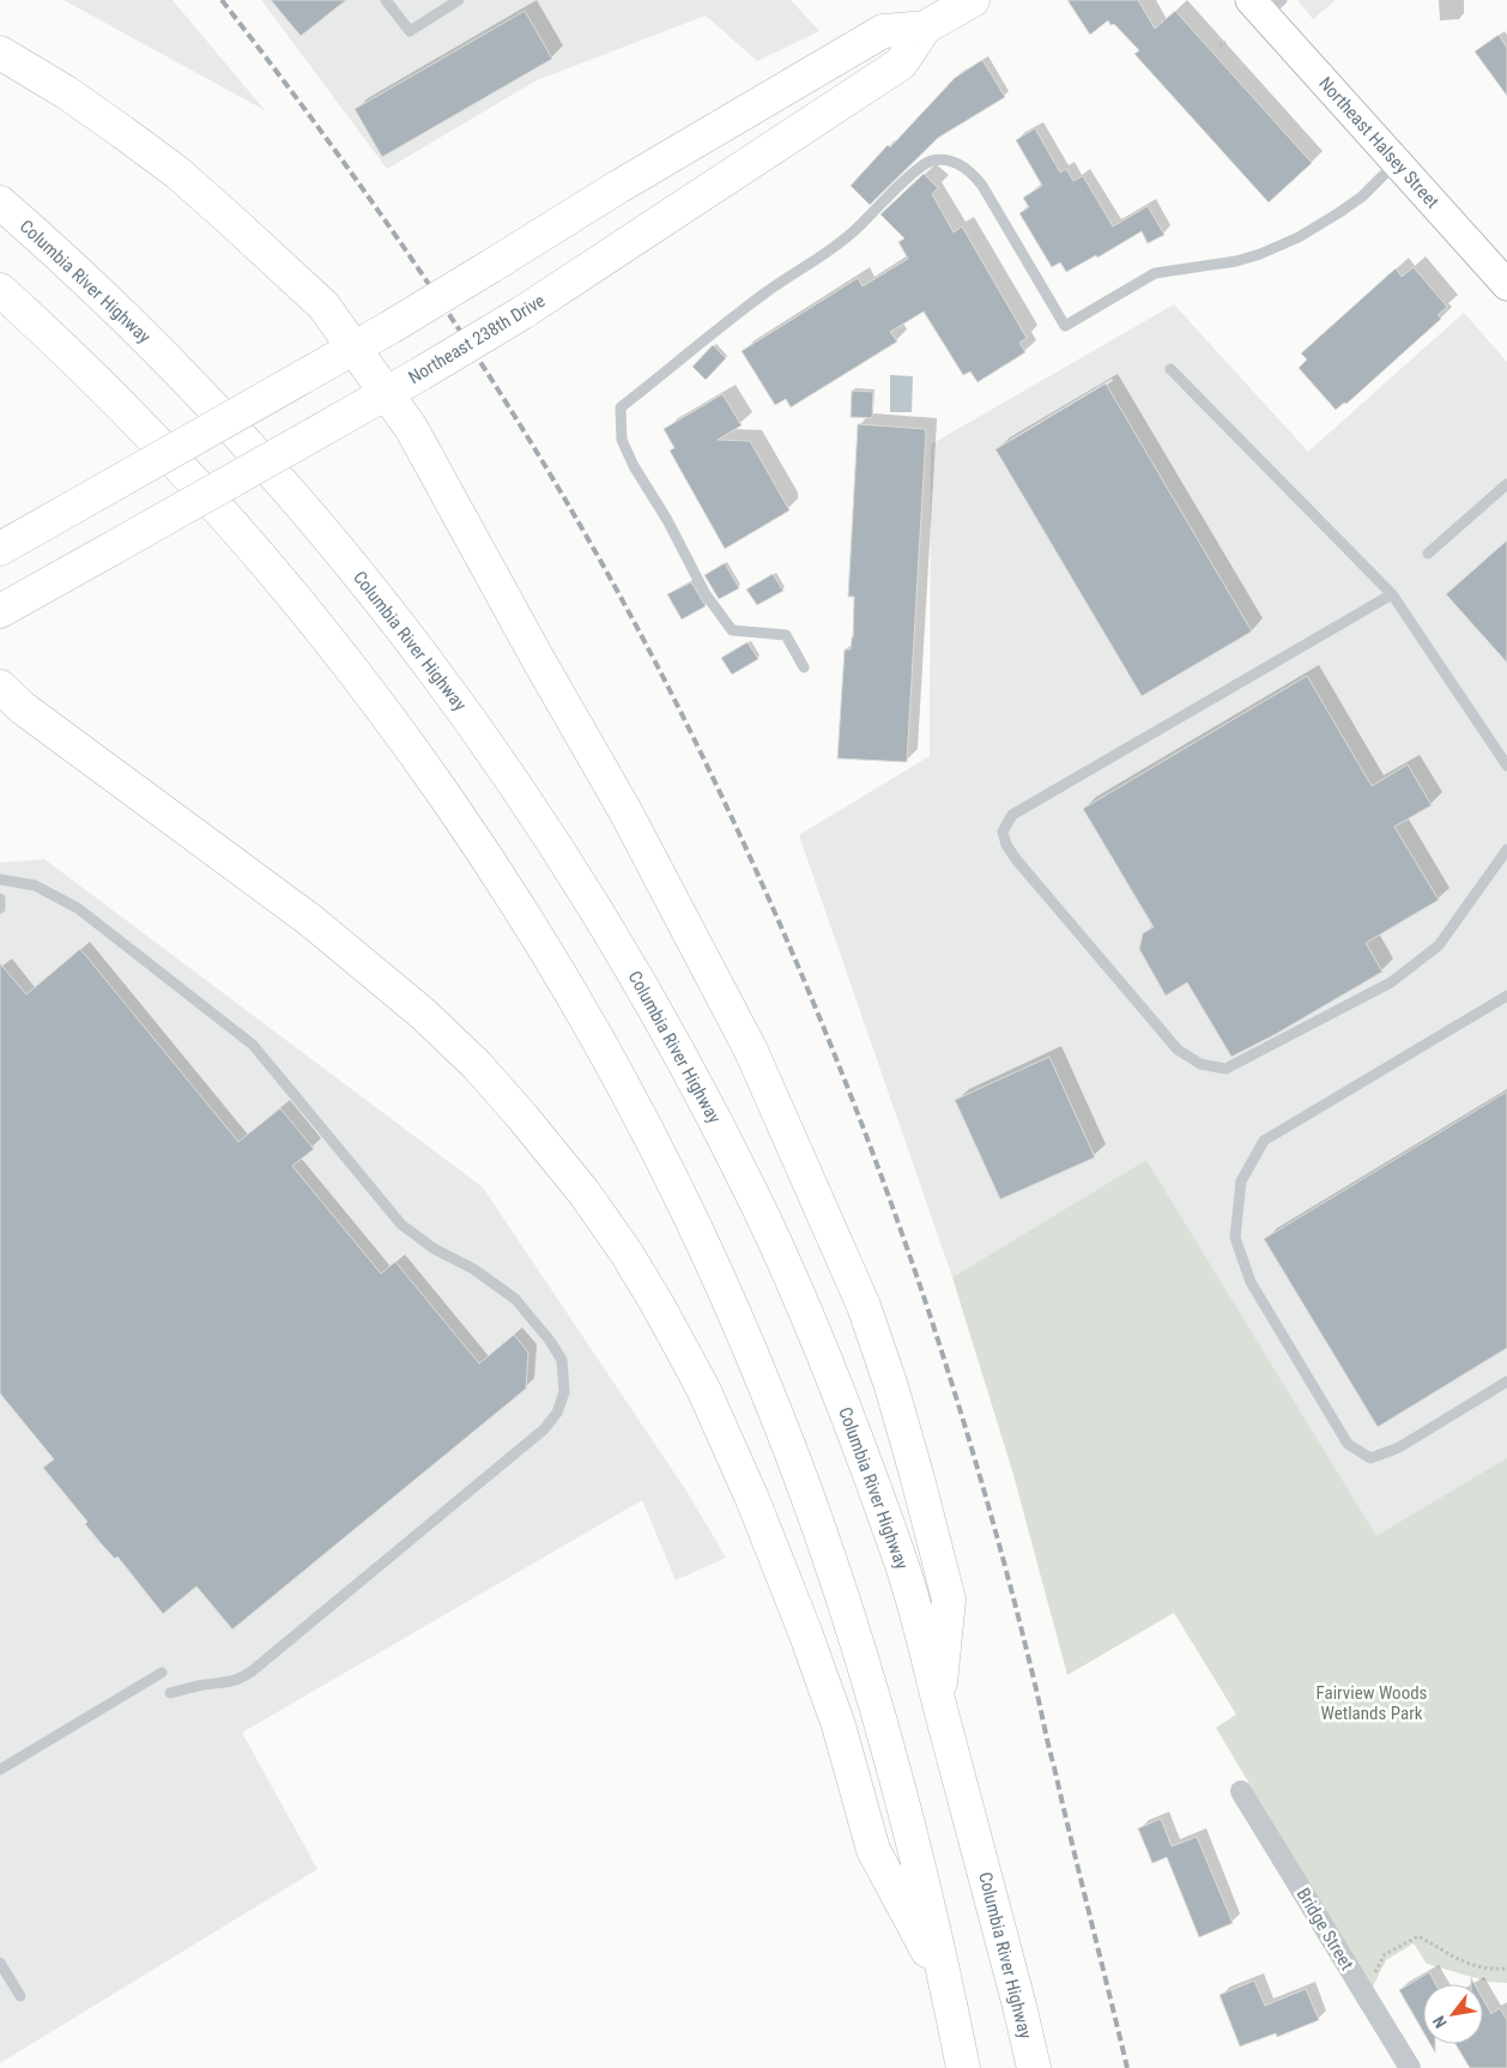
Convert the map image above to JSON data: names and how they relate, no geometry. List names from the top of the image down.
{
  "streets": {
    "highway": ["Columbia River Highway", "Northeast 238th Drive"],
    "main road": ["Northeast Halsey Street"],
    "street": ["Bridge Street"]
  },
  "parks": ["Fairview Woods Wetlands Park"],
  "north": "bottom left"
}
